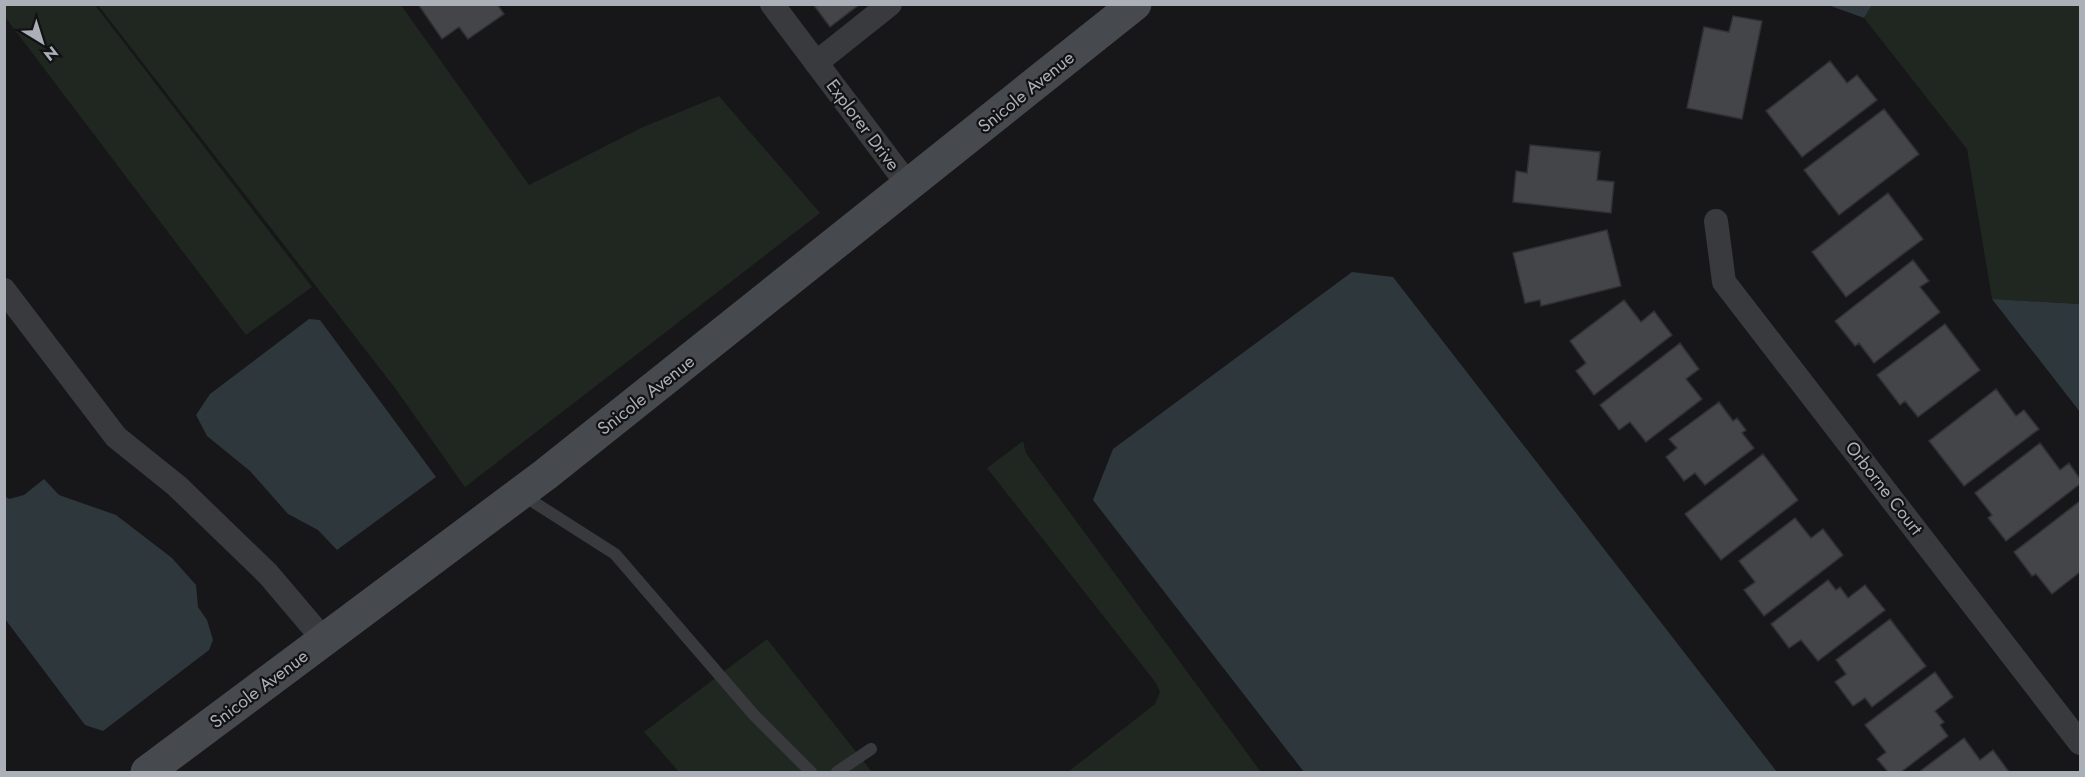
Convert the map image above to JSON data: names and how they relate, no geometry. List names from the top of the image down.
{
  "streets": {
    "street": ["Snicole Avenue", "Explorer Drive", "Orborne Court"]
  },
  "crossings": [
    ["Snicole Avenue", "Explorer Drive"]
  ],
  "north": "bottom right"
}
